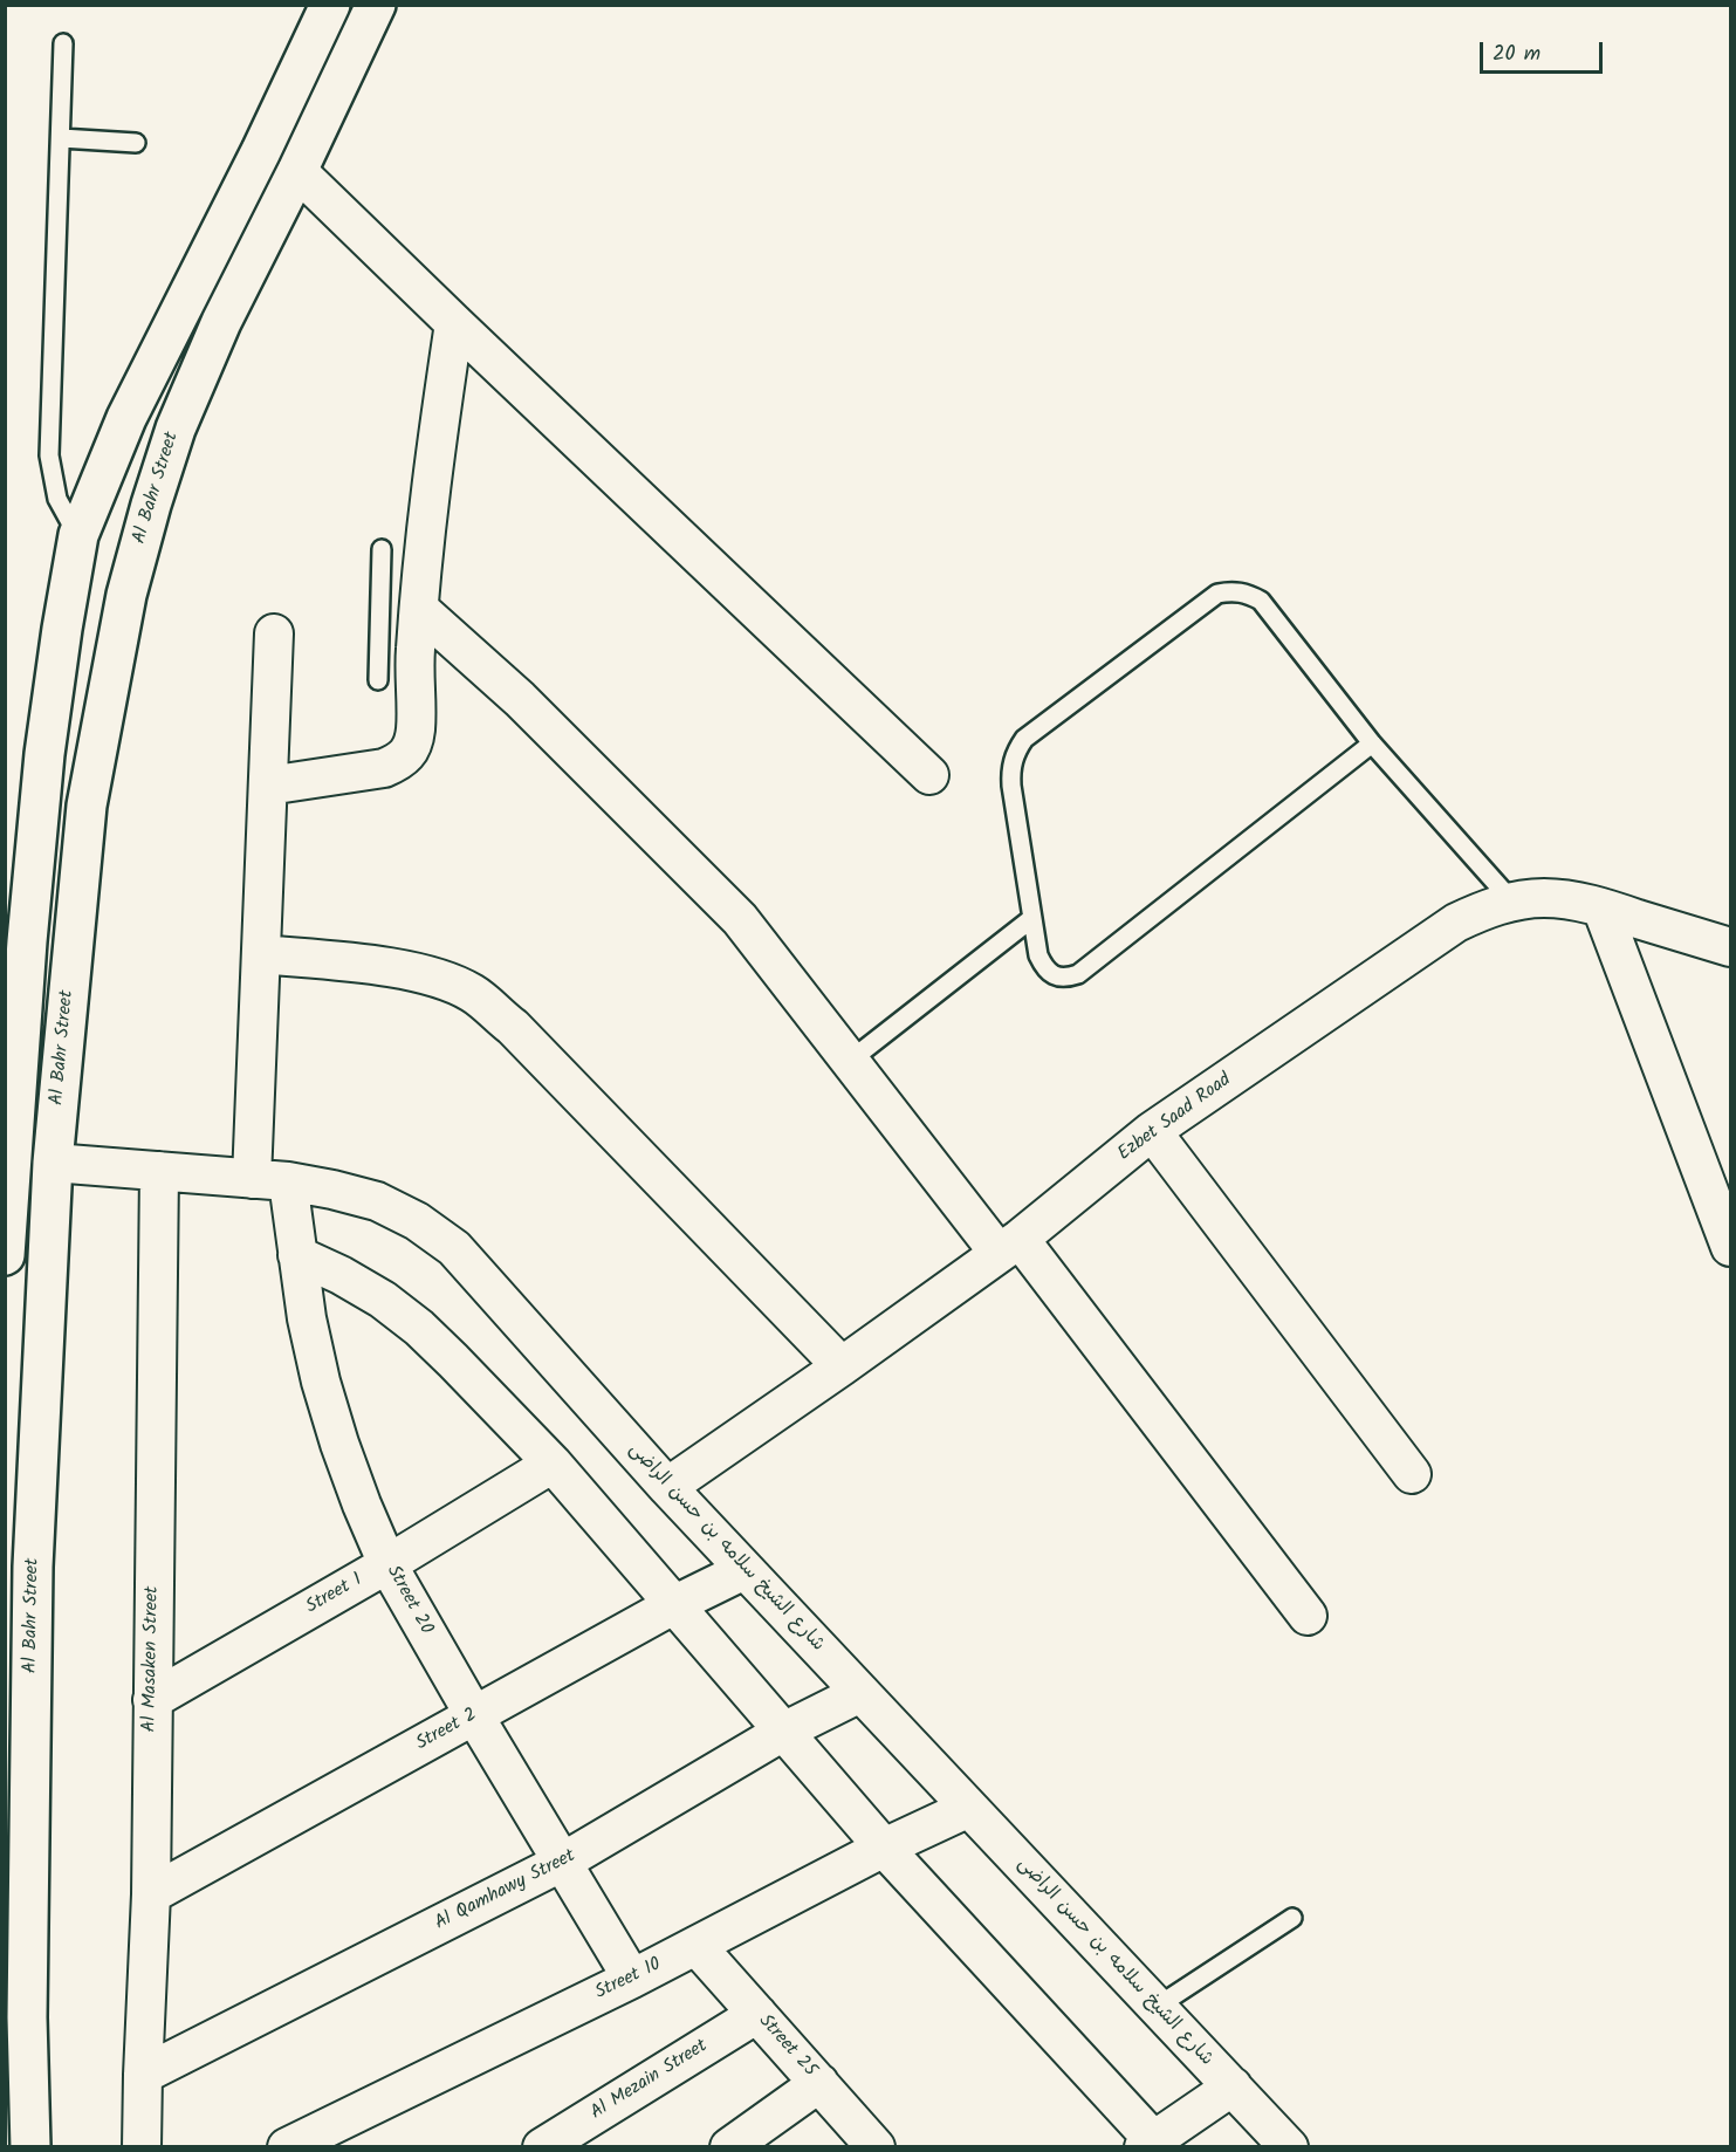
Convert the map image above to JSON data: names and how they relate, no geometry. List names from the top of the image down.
{
  "streets": {
    "street": [
      "Al Bahr Street",
      "Ezbet Saad Road",
      "شارع الشيخ سلامه بن حسن الراضى",
      "Street 1",
      "Street 20",
      "Al Masaken Street",
      "Street 2",
      "Al Qamhawy Street",
      "Street 10",
      "Street 25",
      "Al Mezain Street"
    ]
  },
  "crossings": [
    ["Al Bahr Street", "شارع الشيخ سلامه بن حسن الراضى"],
    ["Ezbet Saad Road", "شارع الشيخ سلامه بن حسن الراضى"],
    ["شارع الشيخ سلامه بن حسن الراضى", "Street 20"],
    ["شارع الشيخ سلامه بن حسن الراضى", "Al Masaken Street"],
    ["شارع الشيخ سلامه بن حسن الراضى", "Street 2"],
    ["شارع الشيخ سلامه بن حسن الراضى", "Al Qamhawy Street"],
    ["شارع الشيخ سلامه بن حسن الراضى", "Street 10"],
    ["Street 1", "Street 20"],
    ["Street 1", "Al Masaken Street"],
    ["Street 20", "Street 2"],
    ["Street 20", "Al Qamhawy Street"],
    ["Street 20", "Street 10"],
    ["Al Masaken Street", "Street 2"],
    ["Al Masaken Street", "Al Qamhawy Street"],
    ["Street 10", "Street 25"],
    ["Street 25", "Al Mezain Street"]
  ],
  "scale_bar": "20 m"
}
